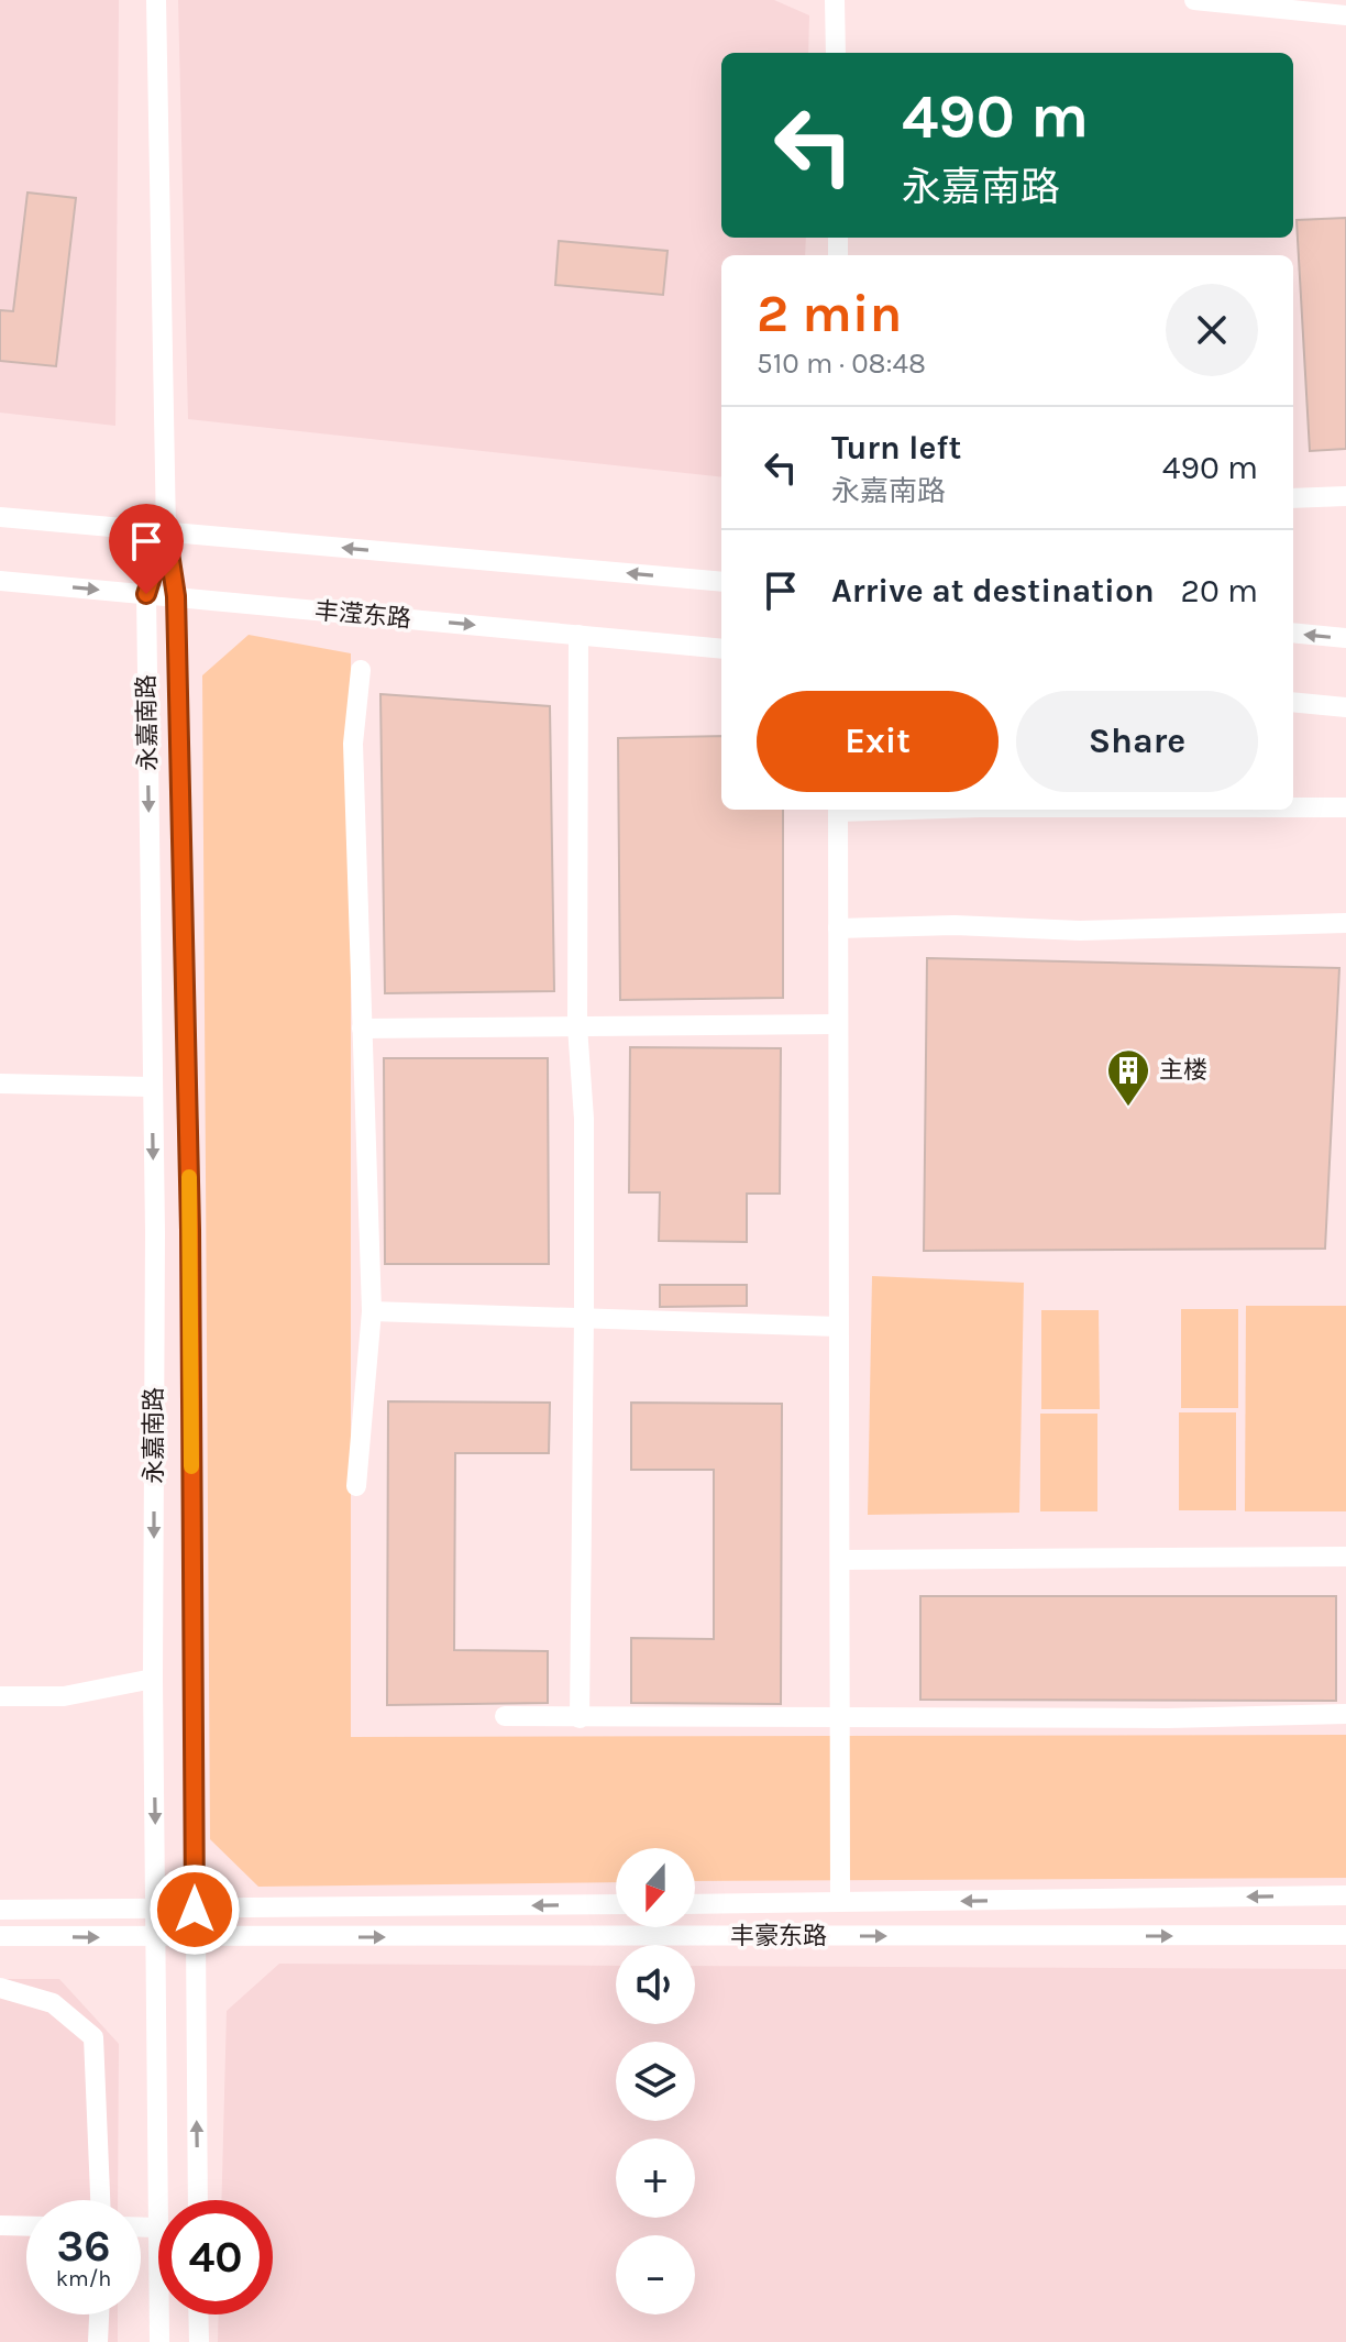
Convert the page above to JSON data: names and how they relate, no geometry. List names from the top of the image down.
{
  "streets": {
    "street": ["丰滢东路", "永嘉南路", "丰豪东路"]
  },
  "crossings": [
    ["丰滢东路", "永嘉南路"],
    ["永嘉南路", "丰豪东路"]
  ],
  "places": {
    "building": ["主楼"]
  },
  "north": "bottom",
  "page": {
    "turn": ["490 m", "永嘉南路"],
    "heading": ["2 min", "510 m · 08:48"],
    "list": [
      {
        "name": "Turn left",
        "note": "永嘉南路",
        "value": "490 m"
      },
      {
        "name": "Arrive at destination",
        "value": "20 m"
      }
    ],
    "buttons": ["Exit", "Share"],
    "map_buttons": ["+", "−"],
    "speed": "36 km/h",
    "limit": "40"
  }
}
